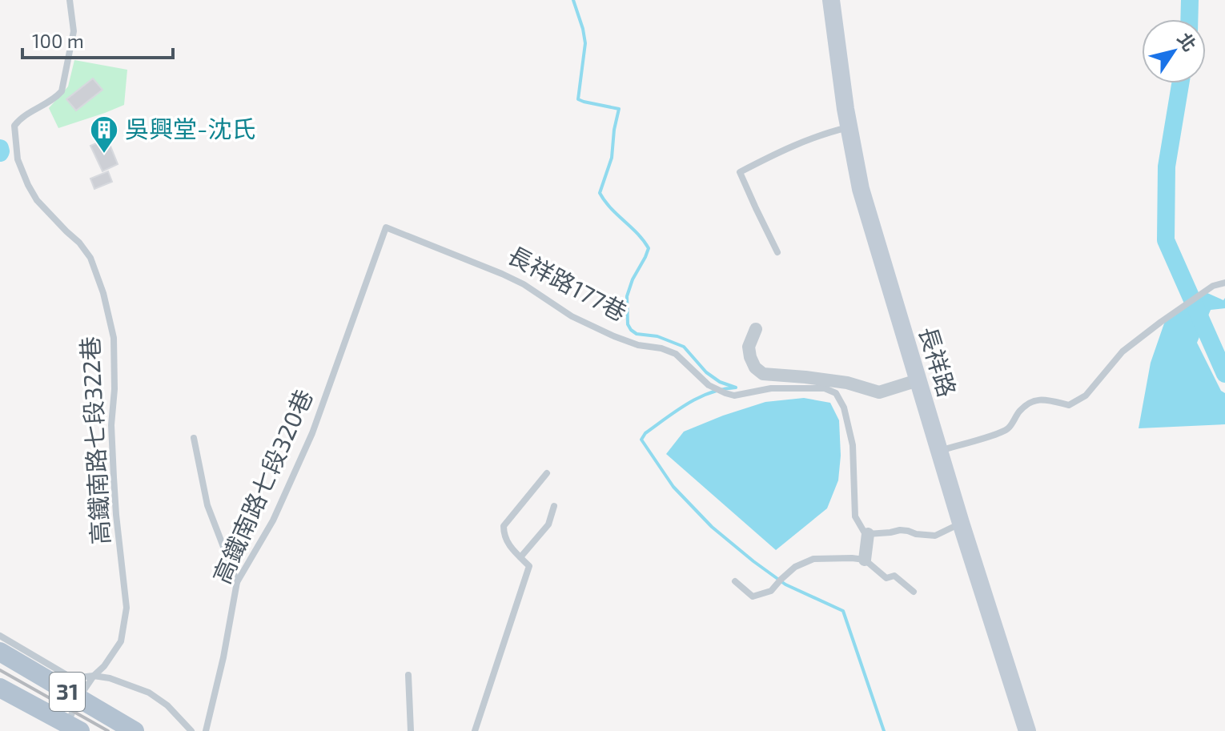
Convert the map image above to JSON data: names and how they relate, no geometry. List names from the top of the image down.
{
  "streets": {
    "main road": ["31"],
    "street": ["長祥路"],
    "lane": ["長祥路177巷", "高鐵南路七段322巷", "高鐵南路七段320巷"]
  },
  "crossings": [
    ["長祥路177巷", "高鐵南路七段320巷"],
    ["高鐵南路七段322巷", "31"]
  ],
  "places": {
    "building": ["吳興堂-沈氏"]
  },
  "scale_bar": "100 m",
  "north": "top right"
}
